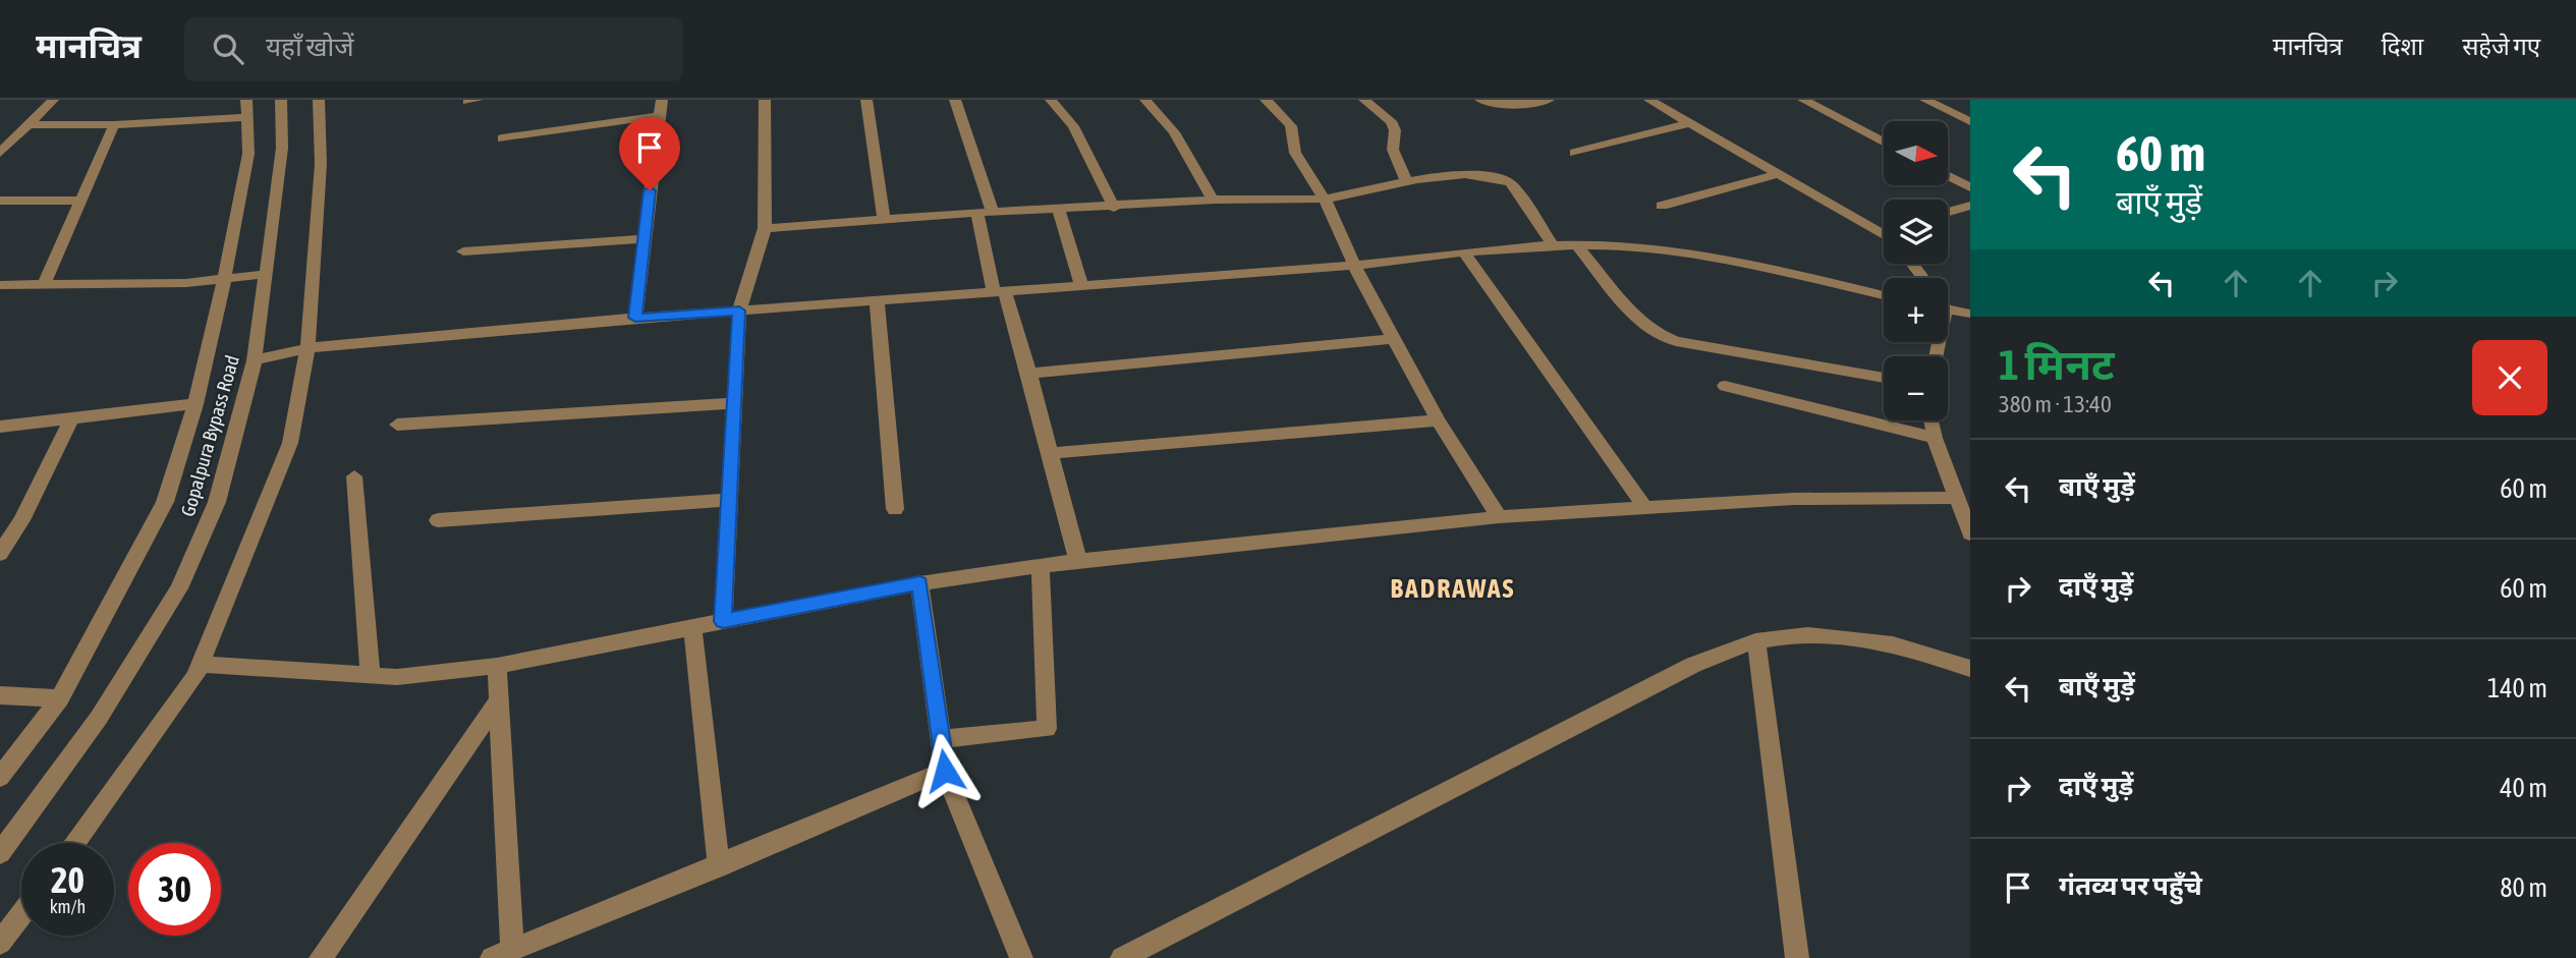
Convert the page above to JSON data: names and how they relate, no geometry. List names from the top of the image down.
{
  "streets": {
    "street": ["Gopalpura Bypass Road"]
  },
  "districts": ["BADRAWAS"],
  "north": "right",
  "page": {
    "header": "मानचित्र",
    "search": "यहाँ खोजें",
    "nav": ["मानचित्र", "दिशा", "सहेजे गए"],
    "turn": ["60 m", "बाएँ मुड़ें"],
    "map_buttons": ["+", "−"],
    "heading": ["1 मिनट", "380 m · 13:40"],
    "list": [
      {
        "name": "बाएँ मुड़ें",
        "value": "60 m"
      },
      {
        "name": "दाएँ मुड़ें",
        "value": "60 m"
      },
      {
        "name": "बाएँ मुड़ें",
        "value": "140 m"
      },
      {
        "name": "दाएँ मुड़ें",
        "value": "40 m"
      },
      {
        "name": "गंतव्य पर पहुँचे",
        "value": "80 m"
      }
    ],
    "speed": "20 km/h",
    "limit": "30"
  }
}
